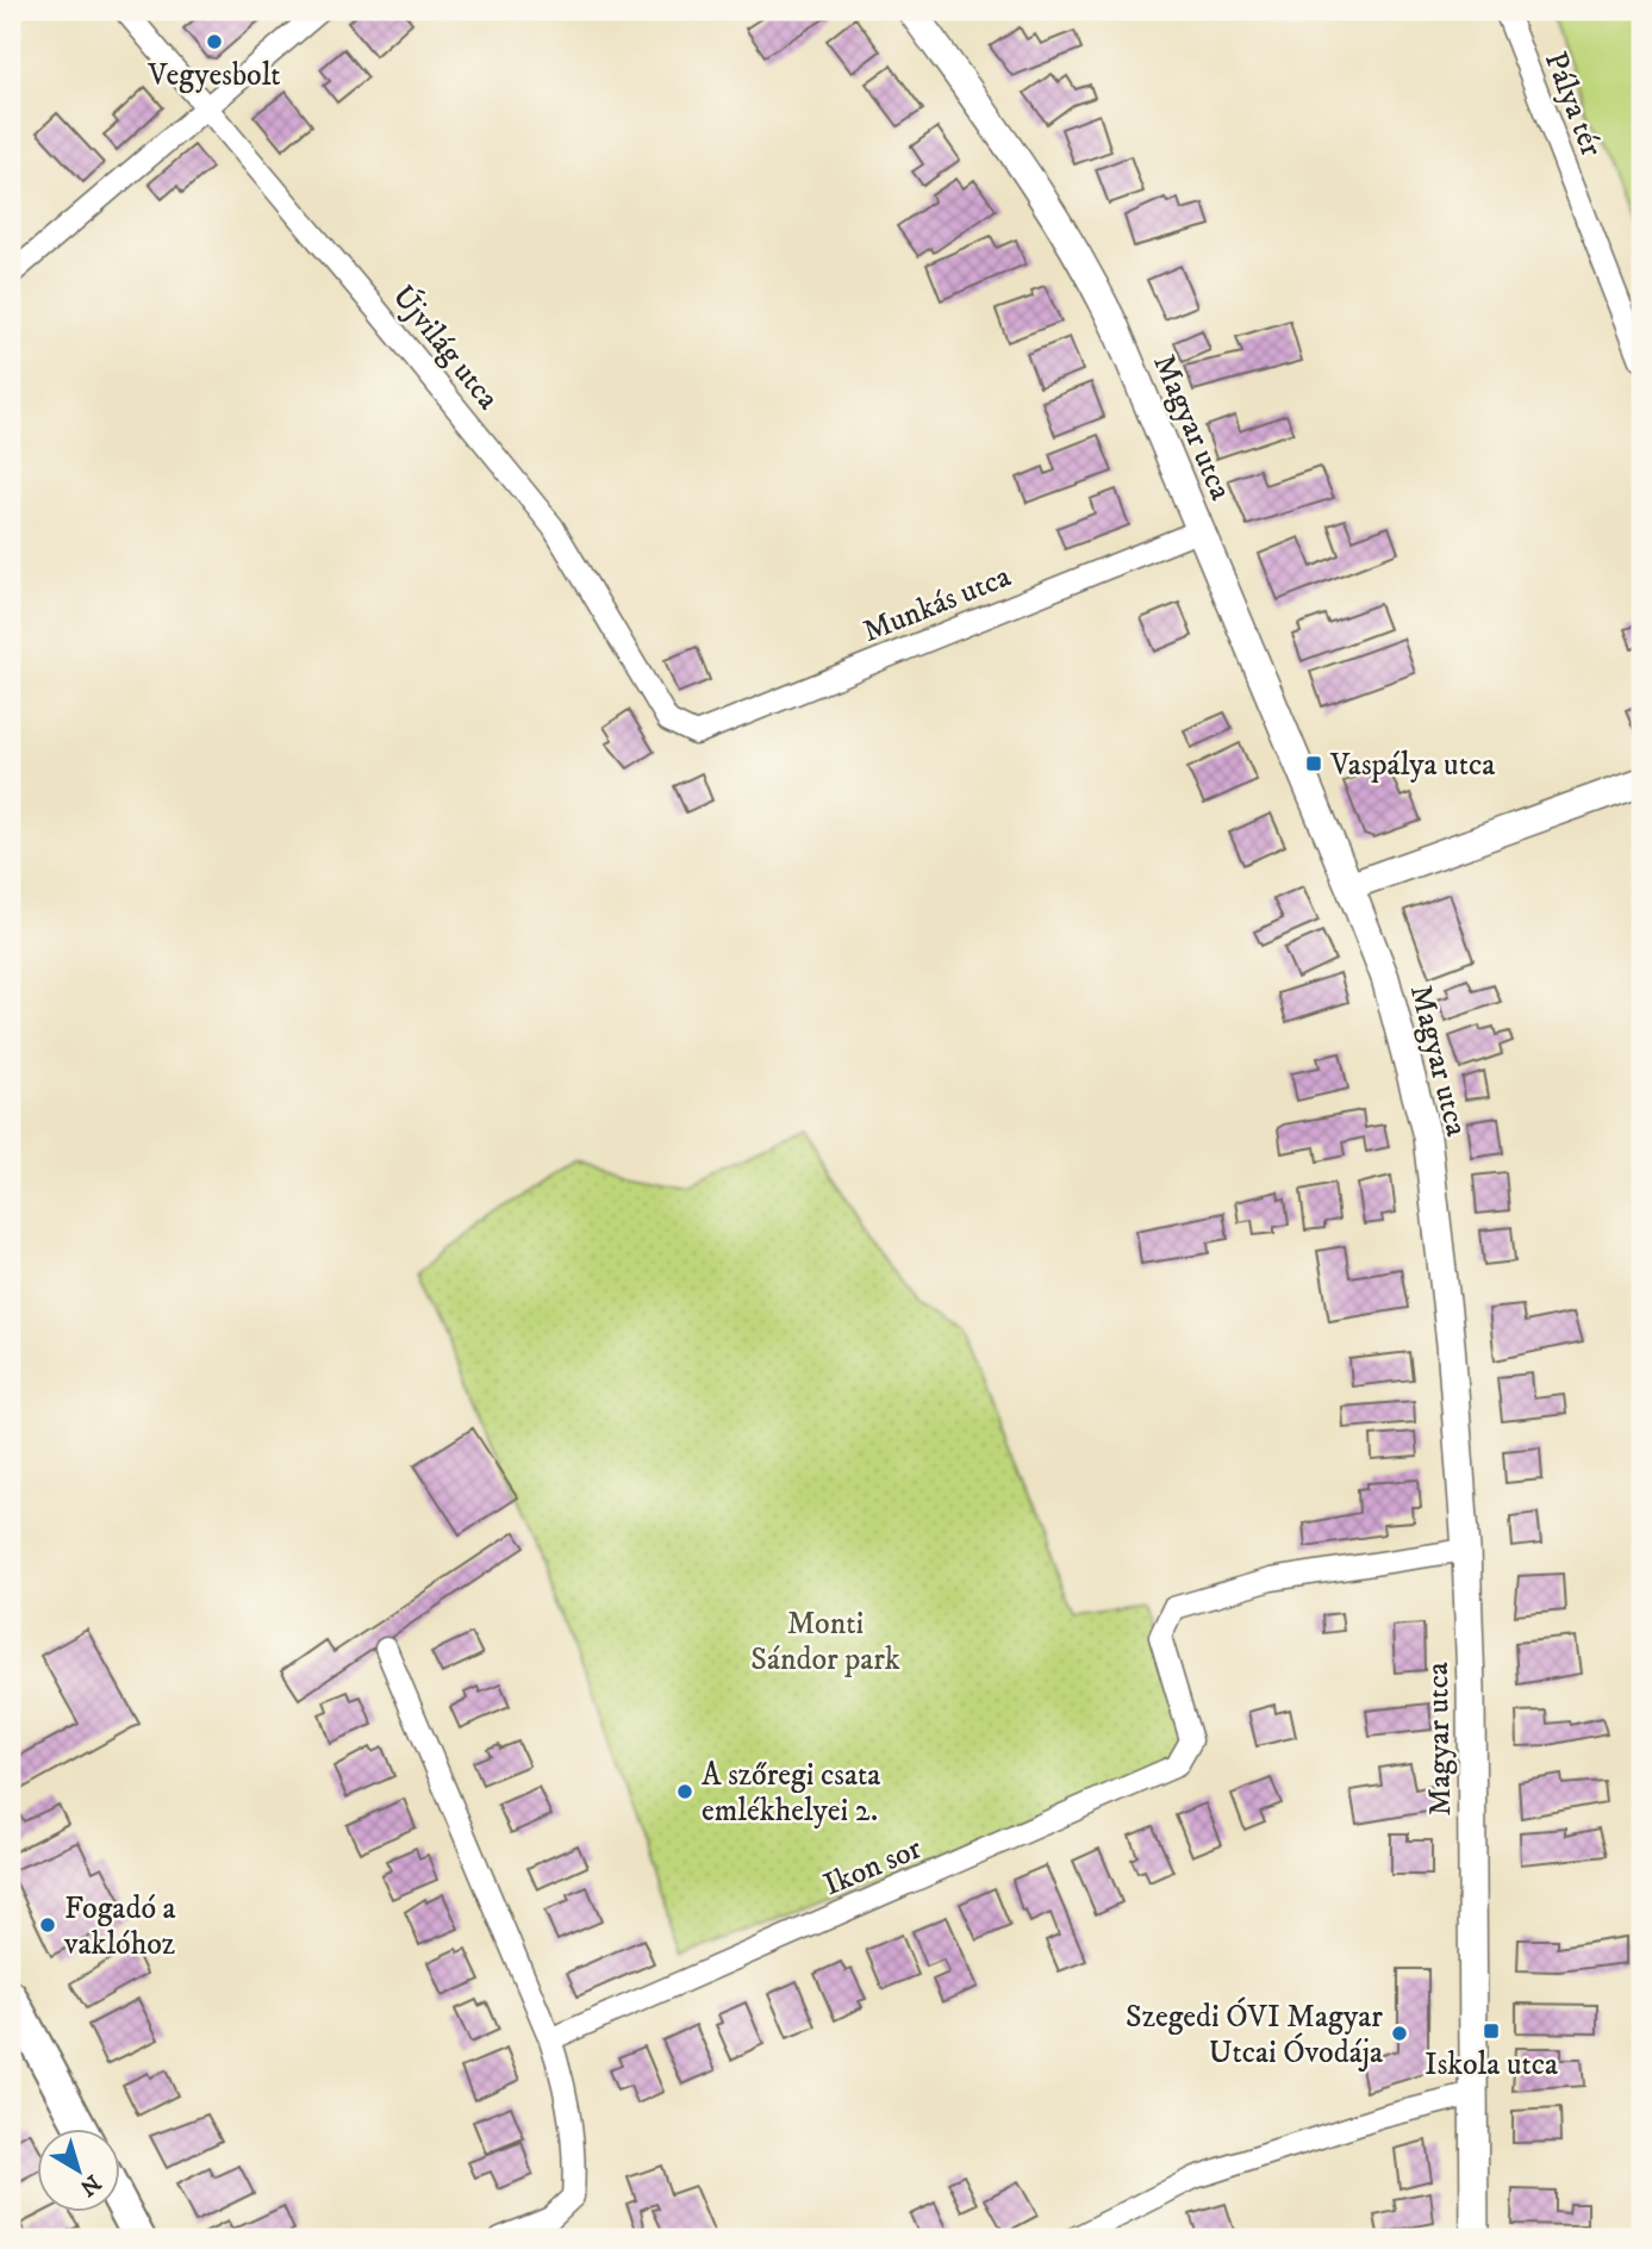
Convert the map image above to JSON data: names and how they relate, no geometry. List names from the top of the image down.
{
  "streets": {
    "street": [
      "Pálya tér",
      "Újvilág utca",
      "Magyar utca",
      "Munkás utca",
      "Ikon sor"
    ]
  },
  "crossings": [
    ["Újvilág utca", "Munkás utca"],
    ["Magyar utca", "Munkás utca"],
    ["Magyar utca", "Ikon sor"]
  ],
  "parks": ["Monti Sándor park"],
  "places": {
    "other": [
      "Vegyesbolt",
      "A szőregi csata emlékhelyei 2.",
      "Fogadó a vaklóhoz",
      "Szegedi ÓVI Magyar Utcai Óvodája"
    ],
    "transit": ["Vaspálya utca", "Iskola utca"]
  },
  "north": "bottom right"
}
